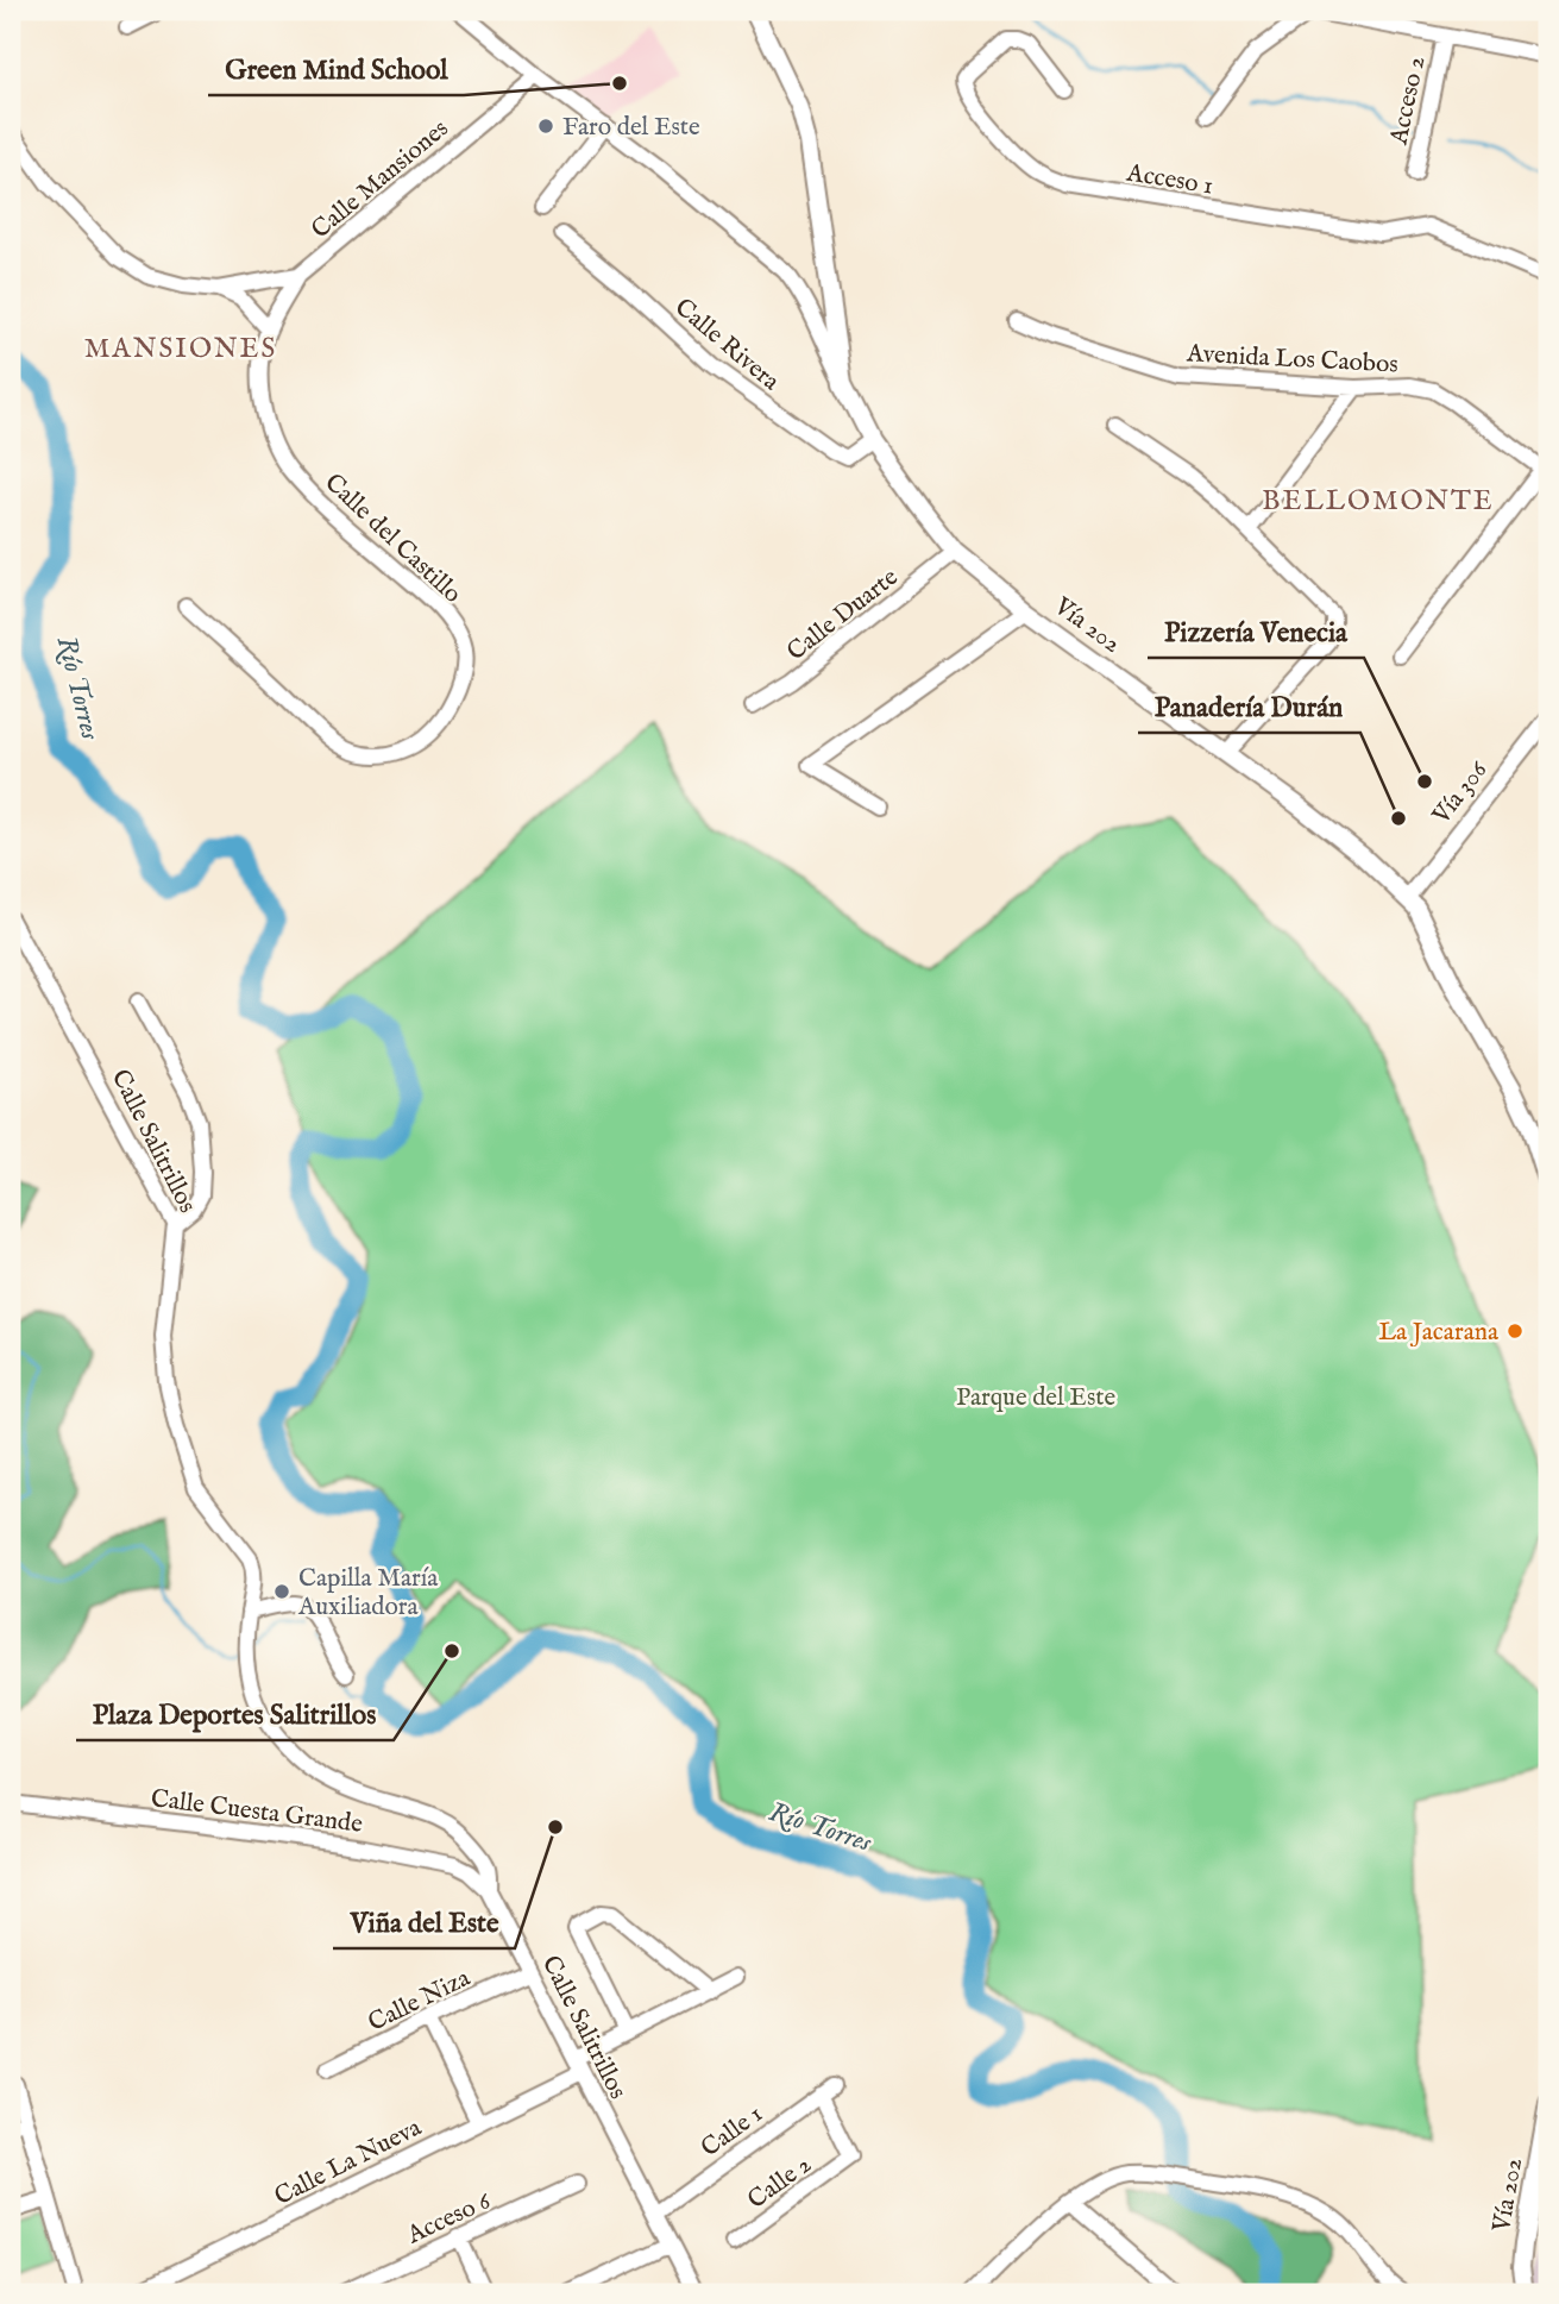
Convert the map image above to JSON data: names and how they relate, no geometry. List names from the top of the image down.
{
  "streets": {
    "main road": ["Vía 202"],
    "street": [
      "Acceso 2",
      "Calle Mansiones",
      "Acceso 1",
      "Calle Rivera",
      "Avenida Los Caobos",
      "Calle del Castillo",
      "Calle Duarte",
      "Vía 306",
      "Calle Salitrillos",
      "Calle Cuesta Grande",
      "Calle Niza",
      "Calle 1",
      "Calle La Nueva",
      "Calle 2",
      "Acceso 6"
    ]
  },
  "crossings": [
    ["Calle Mansiones", "Calle del Castillo"],
    ["Calle Rivera", "Vía 202"],
    ["Calle Duarte", "Vía 202"],
    ["Vía 202", "Vía 306"],
    ["Calle Salitrillos", "Calle Cuesta Grande"],
    ["Calle Salitrillos", "Calle Niza"],
    ["Calle Salitrillos", "Calle 1"],
    ["Calle Salitrillos", "Calle La Nueva"],
    ["Calle 1", "Calle 2"]
  ],
  "districts": ["MANSIONES", "BELLOMONTE"],
  "water": ["Río Torres"],
  "parks": ["Parque del Este"],
  "places": [
    "Green Mind School",
    "Faro del Este",
    "Pizzería Venecia",
    "Panadería Durán",
    "La Jacarana",
    "Capilla María Auxiliadora",
    "Plaza Deportes Salitrillos",
    "Viña del Este"
  ]
}
